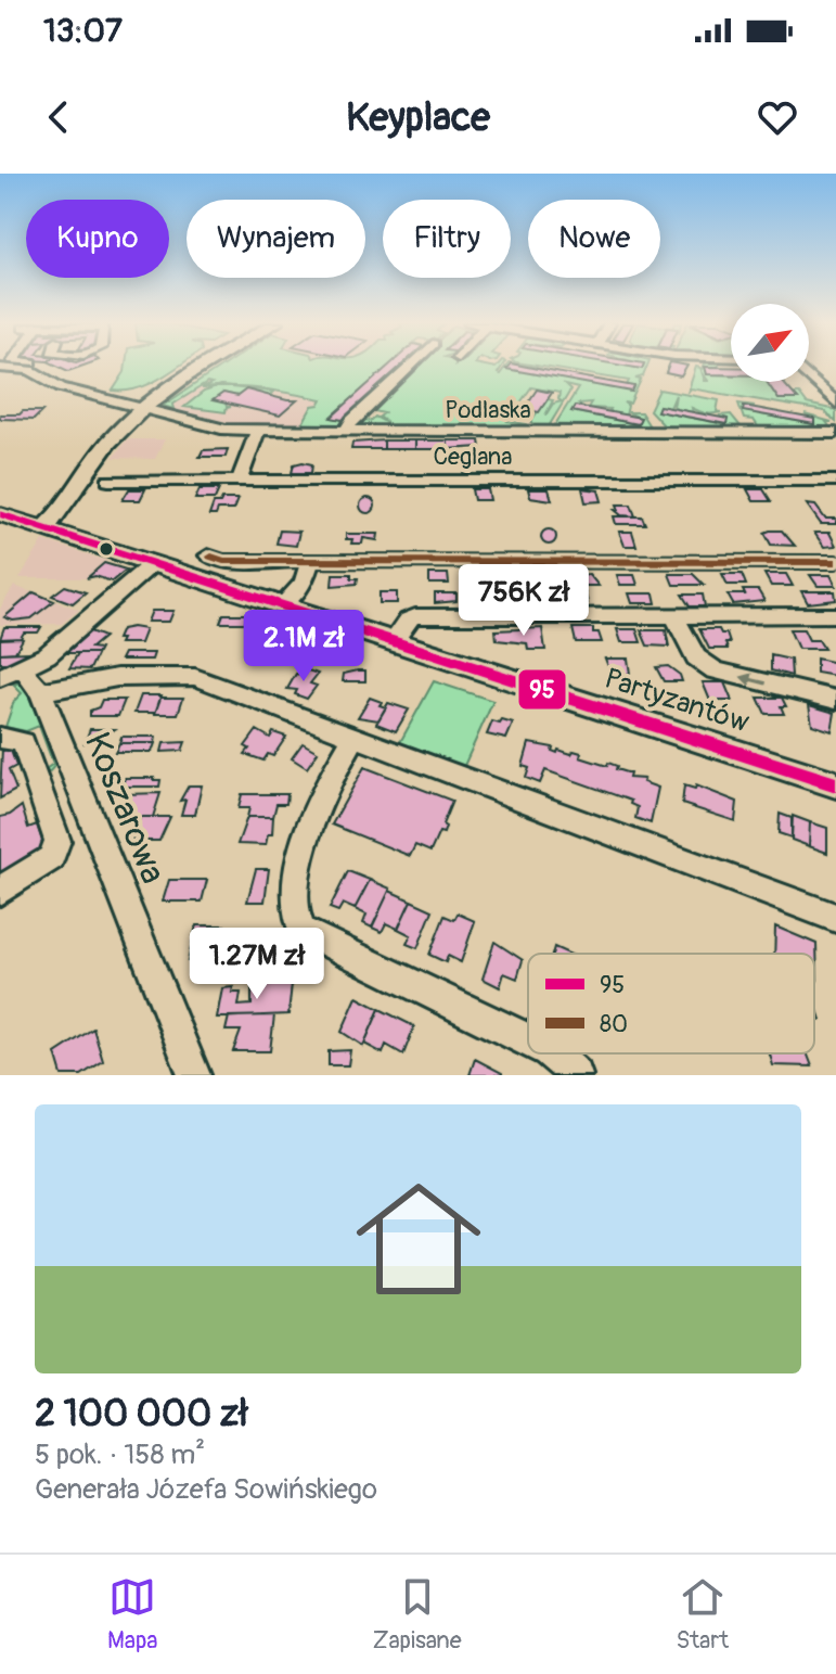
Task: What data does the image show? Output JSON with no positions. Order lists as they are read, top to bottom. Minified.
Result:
{"streets":{"main road":["Partyzantów"],"street":["Podlaska","Ceglana","Koszarowa"]},"lines":["transit line 95","transit line 80"],"legend":["95","80"],"north":"top right","page":{"status":"13:07","header":"Keyplace","chip":["Kupno","Wynajem","Filtry","Nowe"],"price":["756K zł","2.1M zł","1.27M zł"],"list":[{"name":"2 100 000 zł","note":"5 pok. · 158 m² · Generała Józefa Sowińskiego"}],"tabs":["Mapa","Zapisane","Start"]}}
